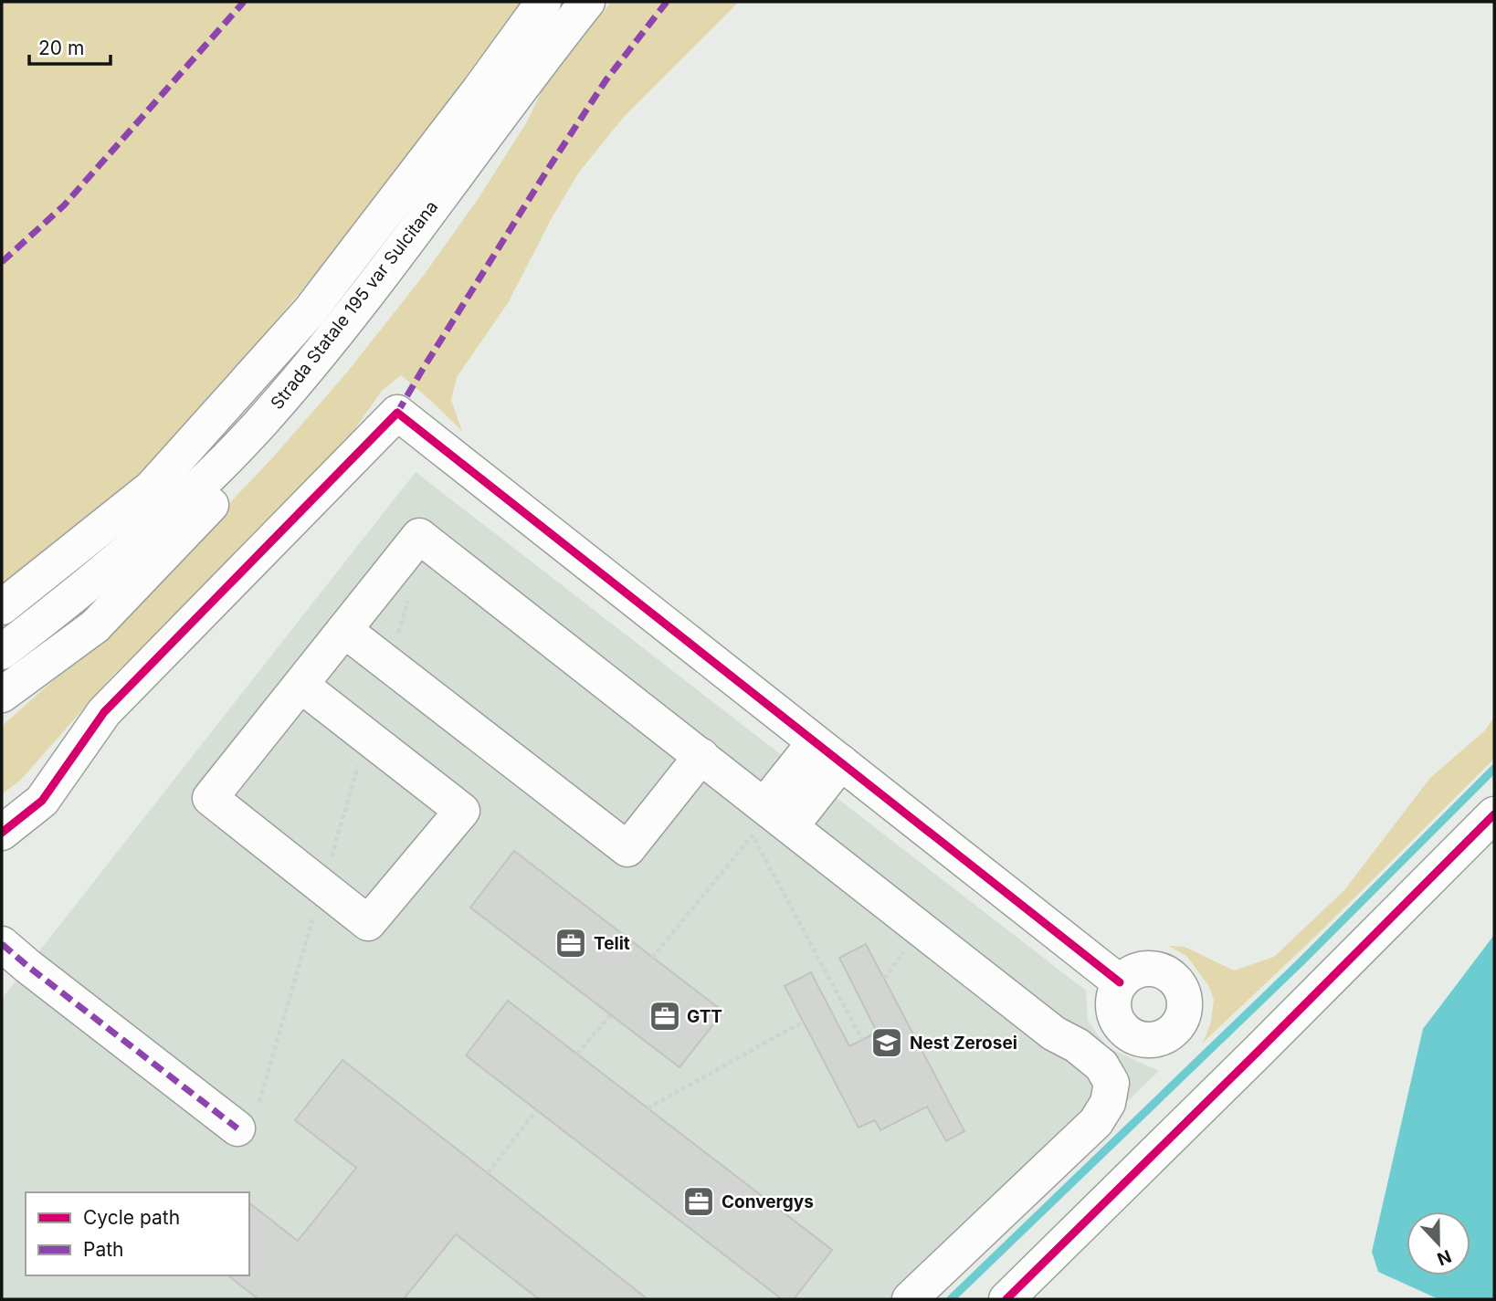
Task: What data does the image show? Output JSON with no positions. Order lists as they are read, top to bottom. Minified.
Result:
{"streets":{"main road":["Strada Statale 195 var Sulcitana"]},"places":{"office":["Telit","GTT","Convergys"],"school or university":["Nest Zerosei"]},"legend":["Cycle path","Path"],"scale_bar":"20 m","north":"bottom"}
